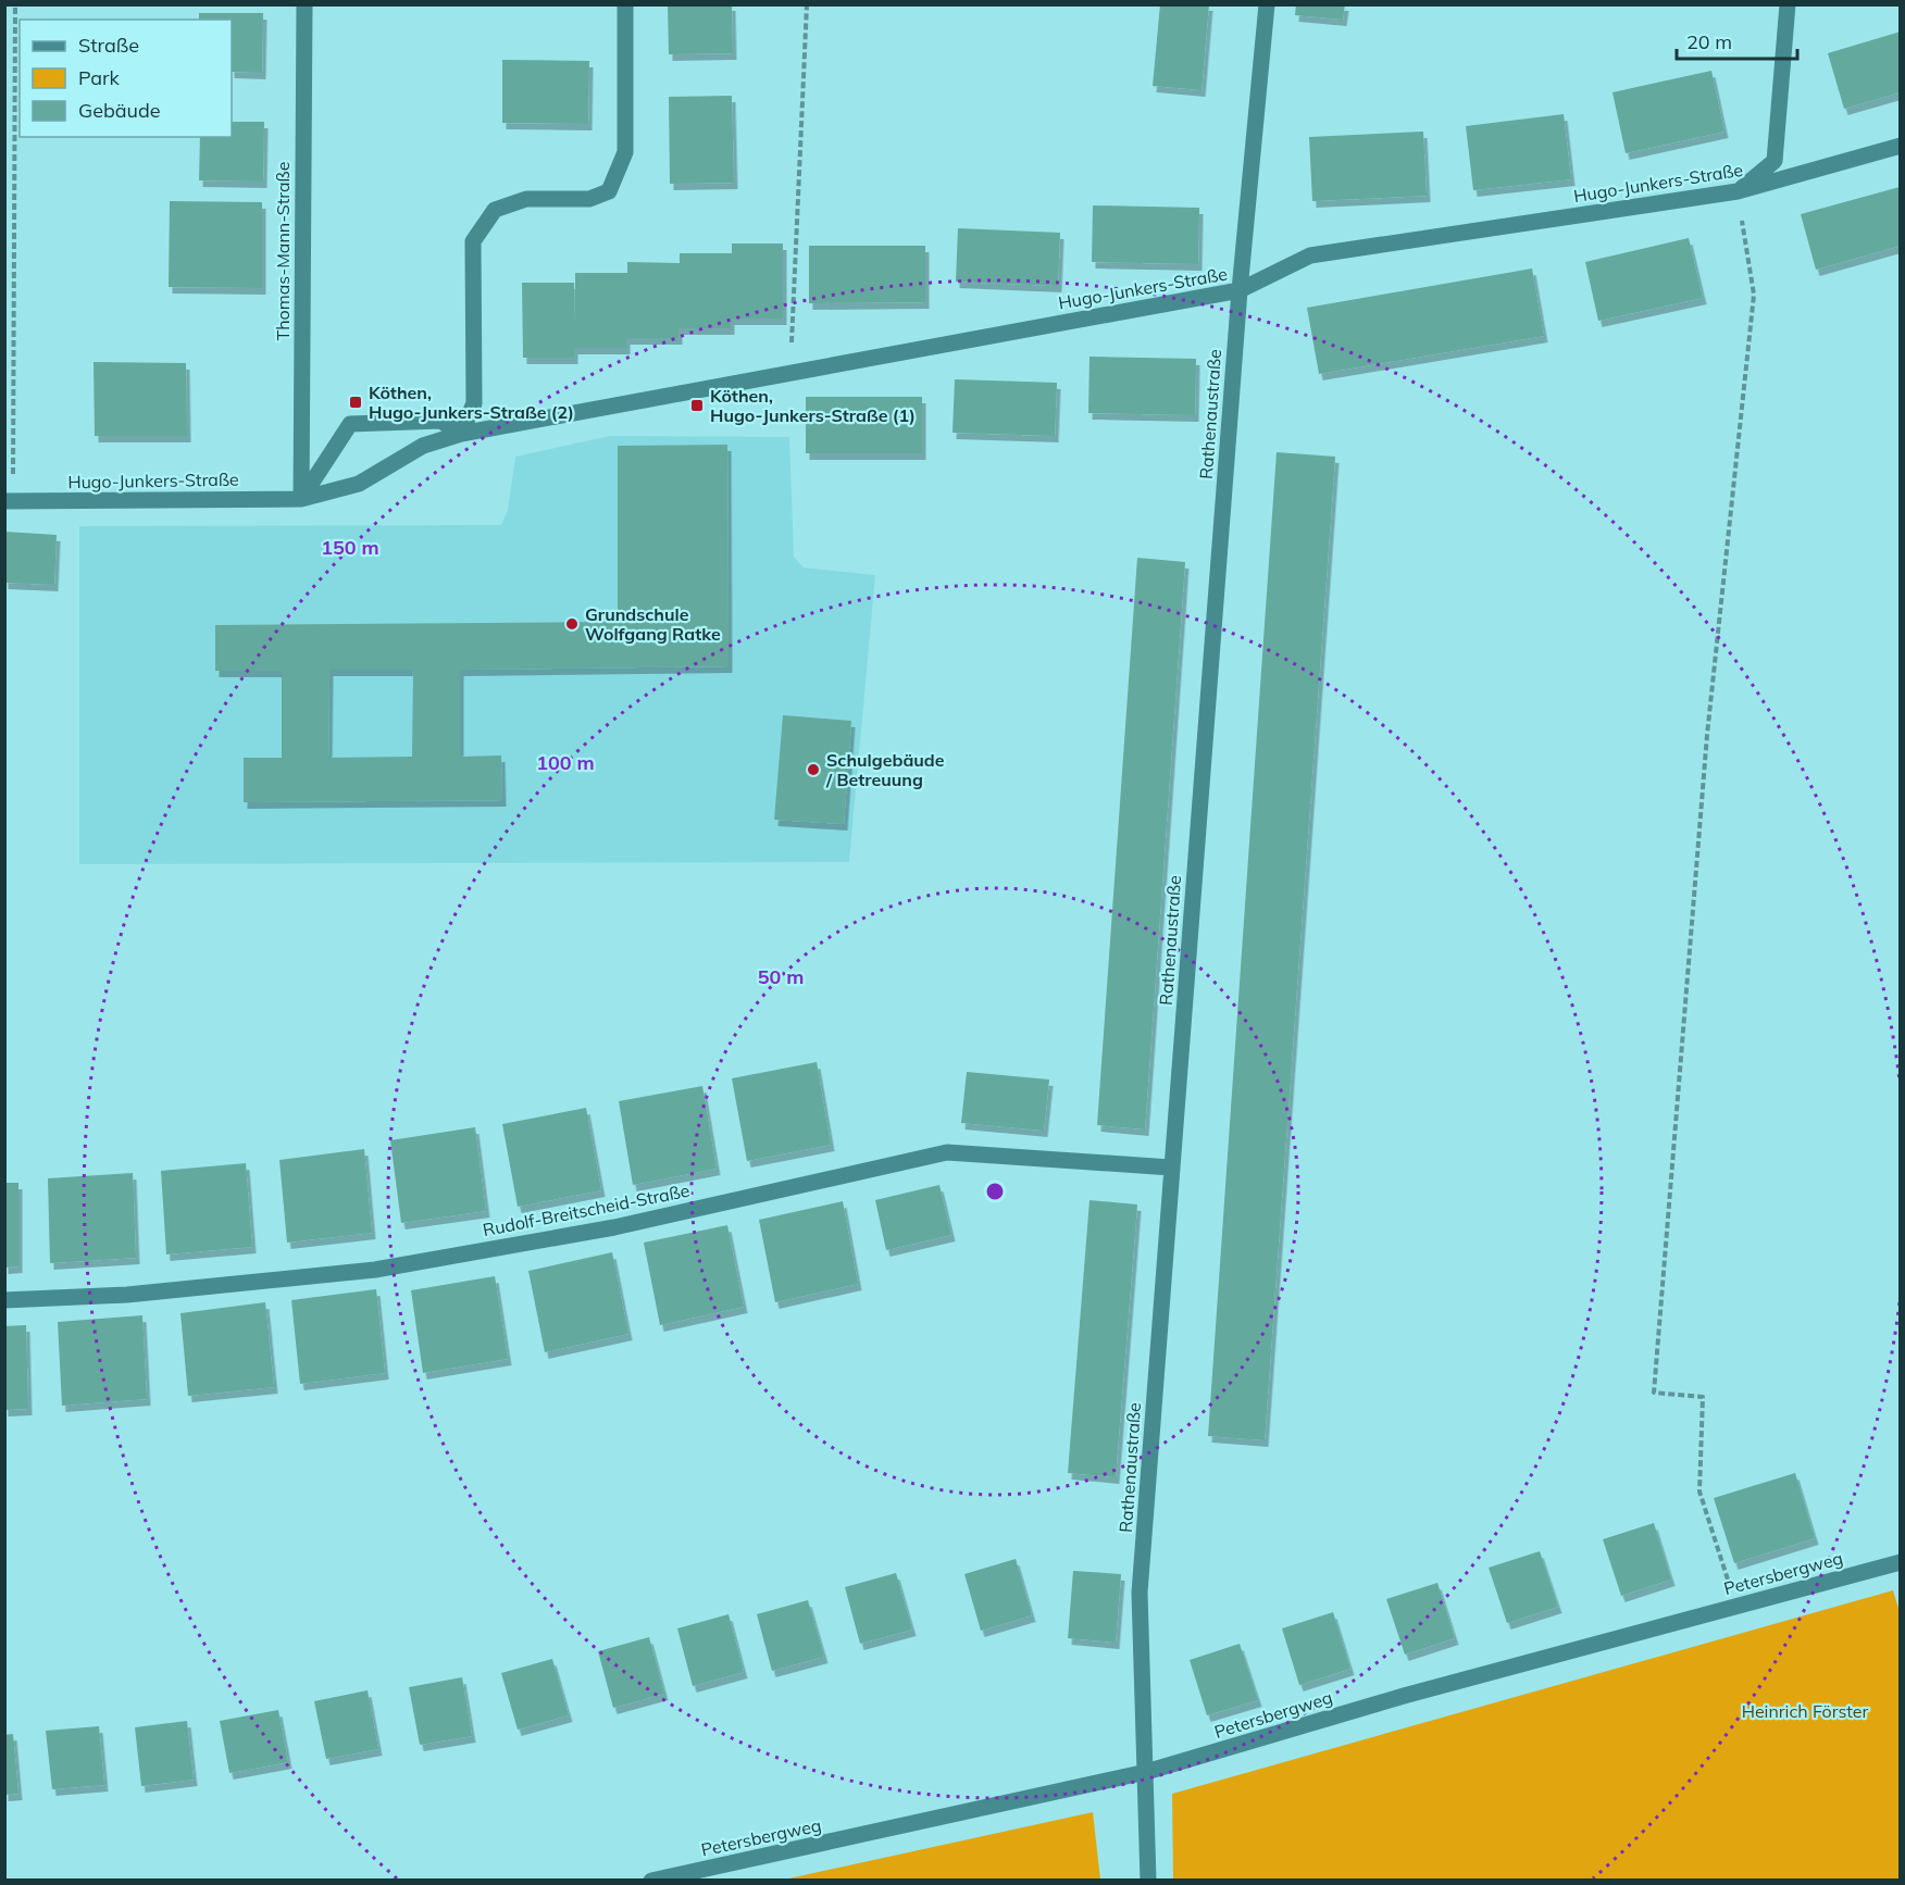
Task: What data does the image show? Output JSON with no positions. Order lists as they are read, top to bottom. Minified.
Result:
{"streets":{"street":["Hugo-Junkers-Straße","Thomas-Mann-Straße","Rathenaustraße","Rudolf-Breitscheid-Straße","Petersbergweg"]},"crossings":[["Hugo-Junkers-Straße","Thomas-Mann-Straße"],["Hugo-Junkers-Straße","Rathenaustraße"],["Rathenaustraße","Rudolf-Breitscheid-Straße"],["Rathenaustraße","Petersbergweg"]],"parks":["Heinrich Förster"],"places":{"transit":["Köthen, Hugo-Junkers-Straße (2)","Köthen, Hugo-Junkers-Straße (1)"],"other":["Grundschule Wolfgang Ratke","Schulgebäude / Betreuung"]},"legend":["Straße","Park","Gebäude"],"scale_bar":"20 m","rings":["150 m","100 m","50 m"]}
